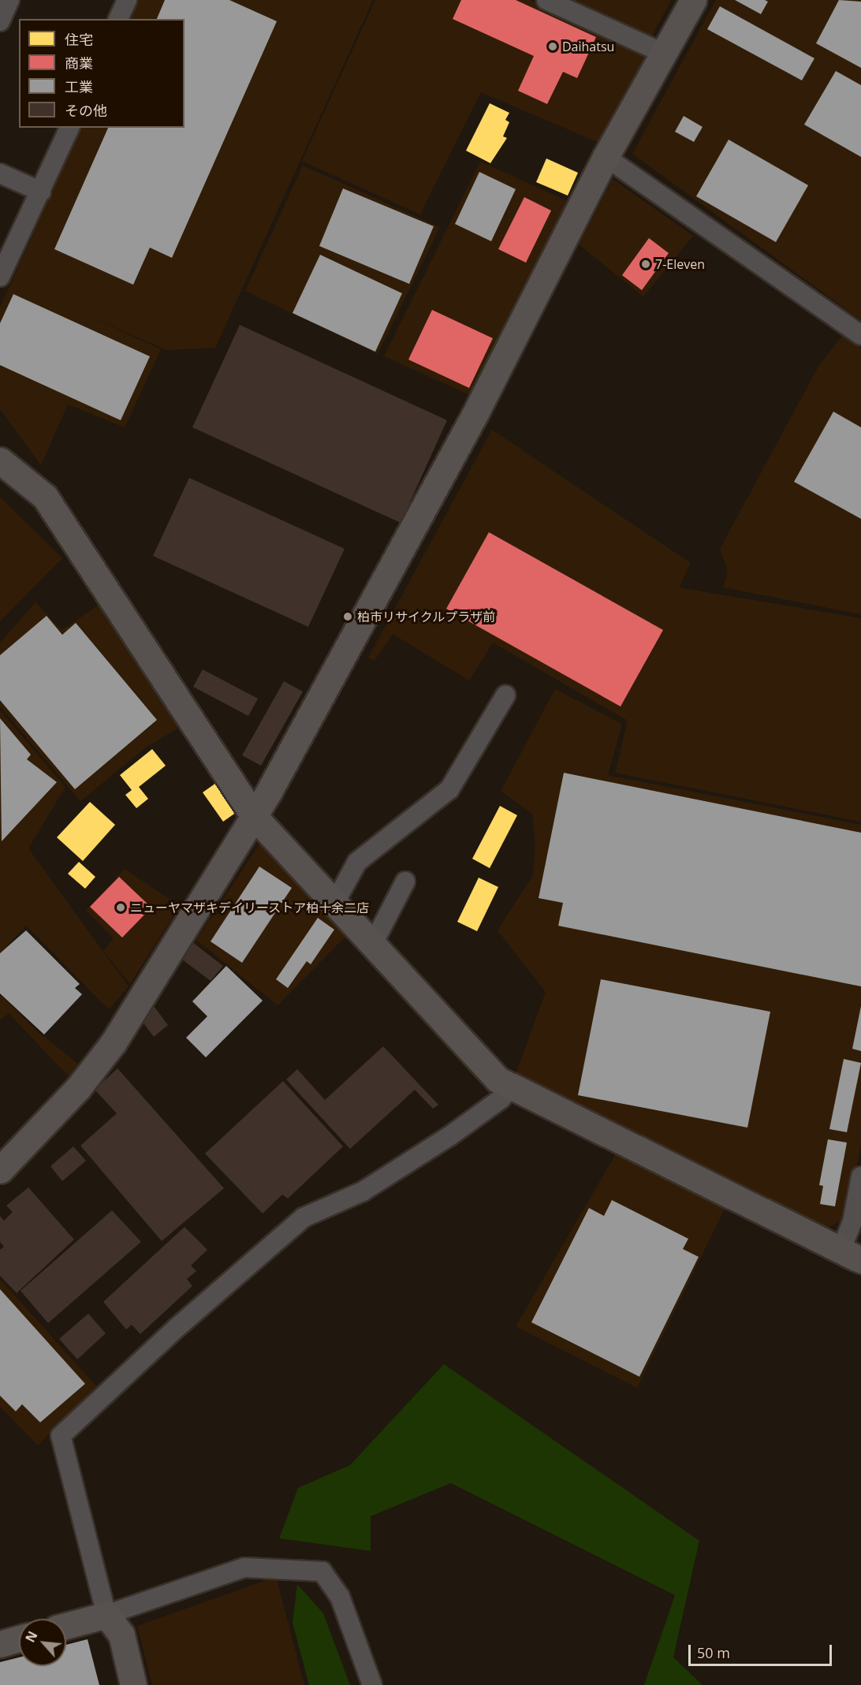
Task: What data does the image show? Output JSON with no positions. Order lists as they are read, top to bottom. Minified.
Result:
{"places":["Daihatsu","7-Eleven","柏市リサイクルプラザ前","ニューヤマザキデイリーストア柏十余二店"],"legend":["住宅","商業","工業","その他"],"scale_bar":"50 m","north":"top left"}
